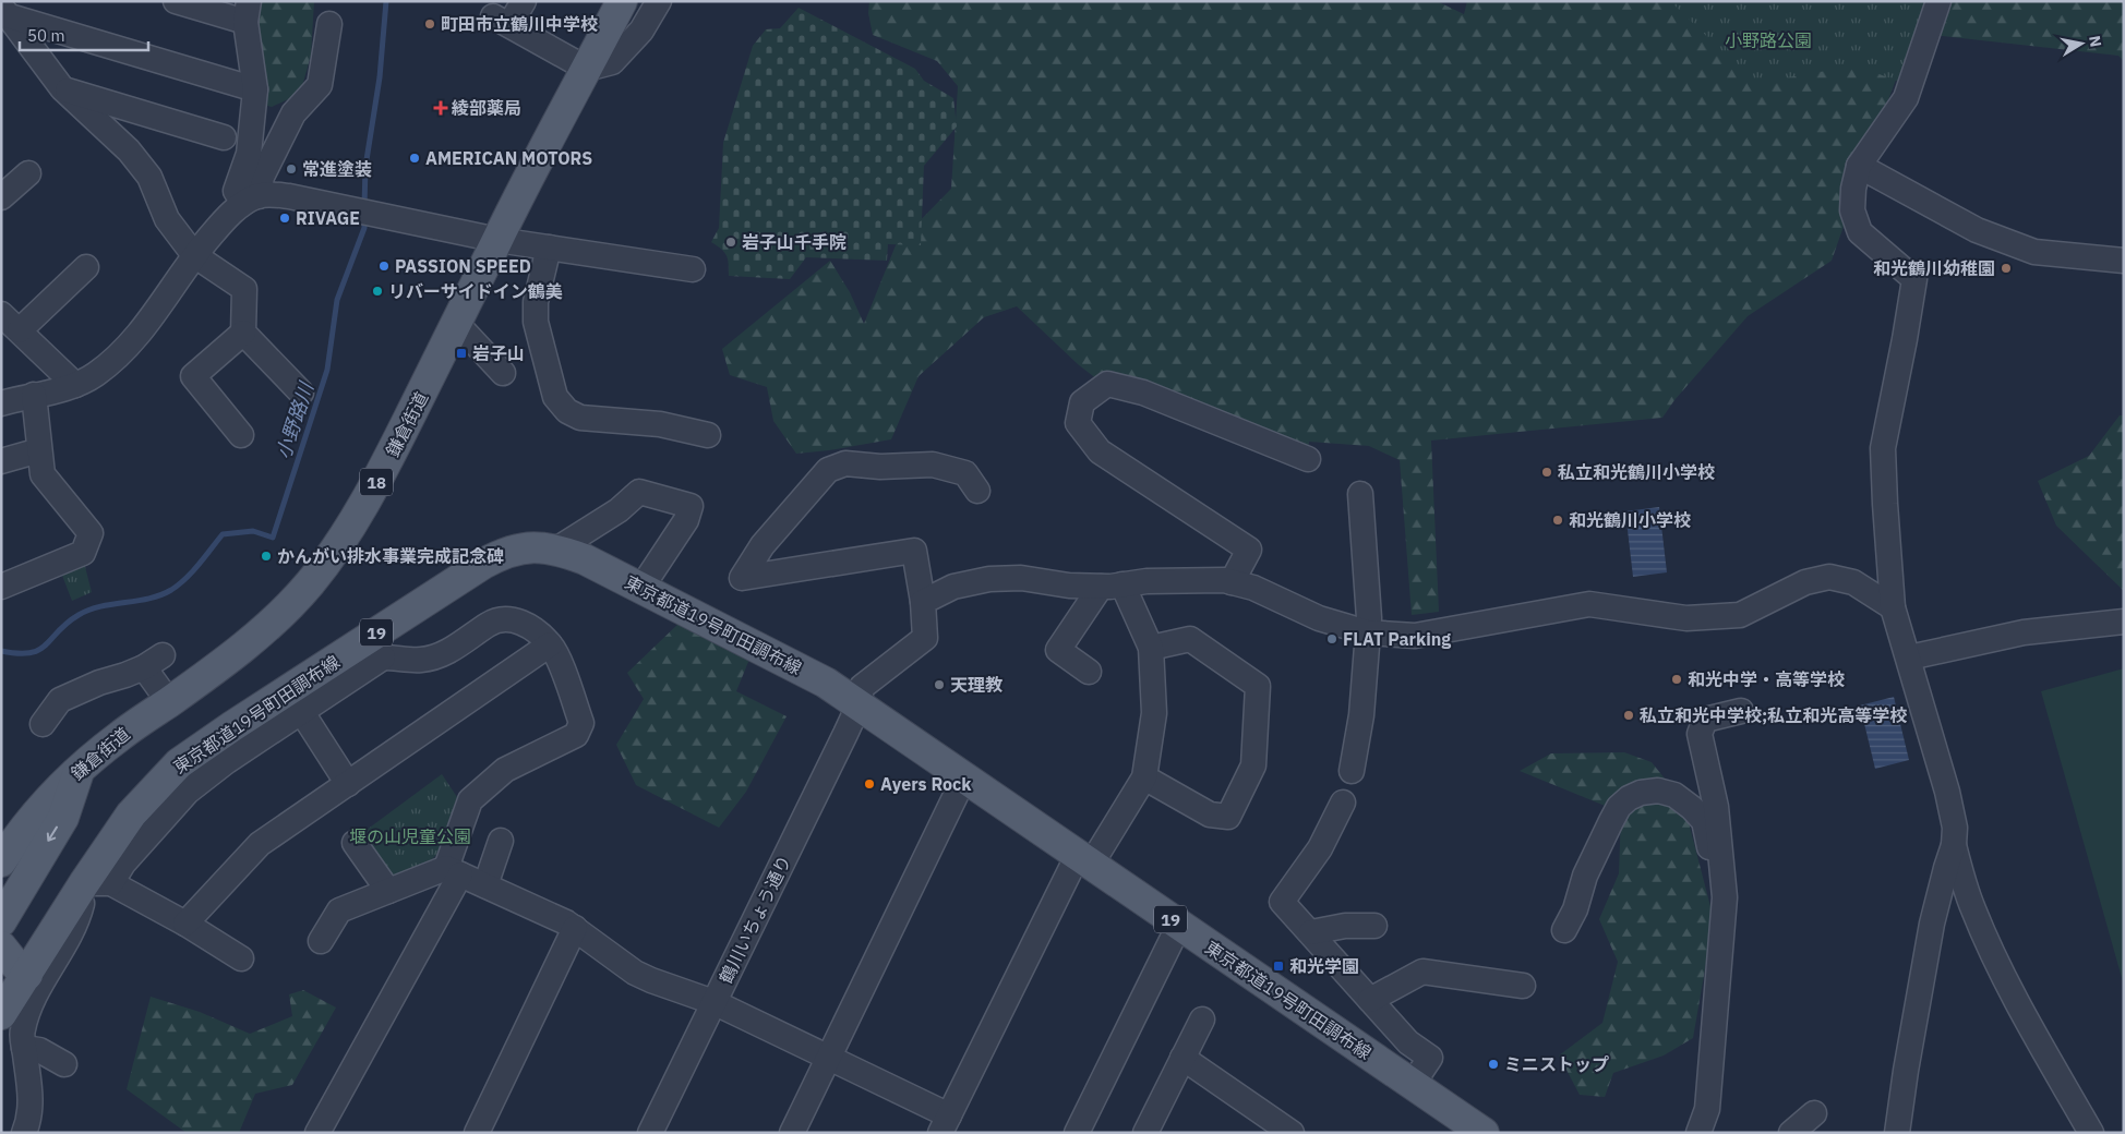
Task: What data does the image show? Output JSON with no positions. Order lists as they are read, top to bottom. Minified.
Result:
{"streets":{"main road":["鎌倉街道","18","東京都道19号町田調布線","19"],"street":["鶴川いちょう通り"]},"crossings":[["東京都道19号町田調布線","鶴川いちょう通り"]],"water":["小野路川"],"parks":["小野路公園","堰の山児童公園"],"places":{"other":["町田市立鶴川中学校","AMERICAN MOTORS","常進塗装","RIVAGE","岩子山千手院","PASSION SPEED","和光鶴川幼稚園","リバーサイドイン鶴美","私立和光鶴川小学校","和光鶴川小学校","かんがい排水事業完成記念碑","FLAT Parking","和光中学・高等学校","天理教","私立和光中学校;私立和光高等学校","Ayers Rock","ミニストップ"],"health":["綾部薬局"],"transit":["岩子山","和光学園"]},"scale_bar":"50 m","north":"right"}
